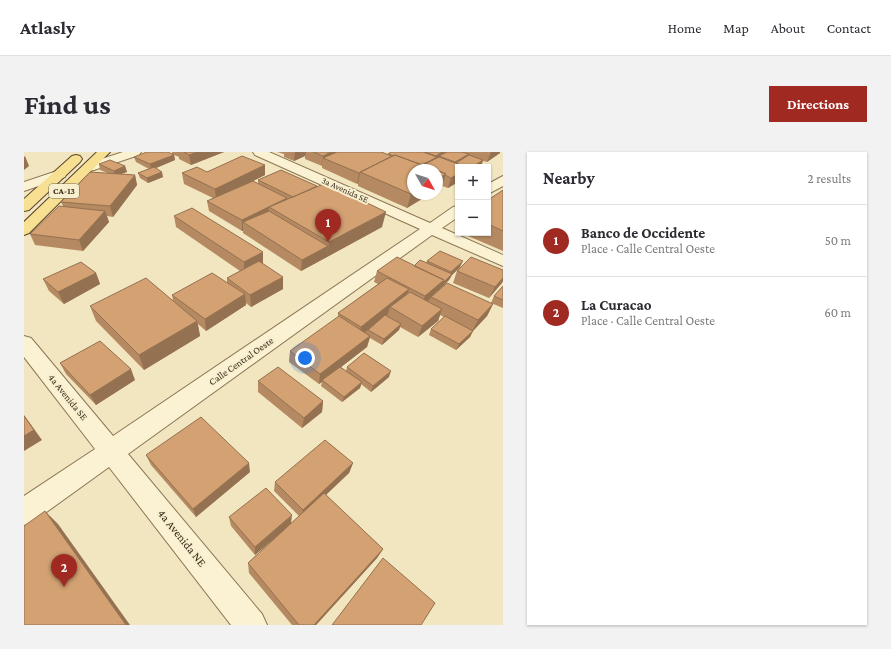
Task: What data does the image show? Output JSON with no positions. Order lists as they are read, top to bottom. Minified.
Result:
{"streets":{"main road":["CA-13"],"street":["3a Avenida SE","Calle Central Oeste","4a Avenida SE","4a Avenida NE"]},"crossings":[["3a Avenida SE","Calle Central Oeste"],["Calle Central Oeste","4a Avenida SE"],["Calle Central Oeste","4a Avenida NE"],["4a Avenida SE","4a Avenida NE"]],"north":"bottom right","page":{"header":"Atlasly","nav":["Home","Map","About","Contact"],"buttons":"Directions","title":"Find us","heading":["Nearby","2 results"],"map_buttons":["+","−"],"list":[{"mark":"1","name":"Banco de Occidente","note":"Place · Calle Central Oeste","value":"50 m"},{"mark":"2","name":"La Curacao","note":"Place · Calle Central Oeste","value":"60 m"}],"pins":["1","2"]}}
